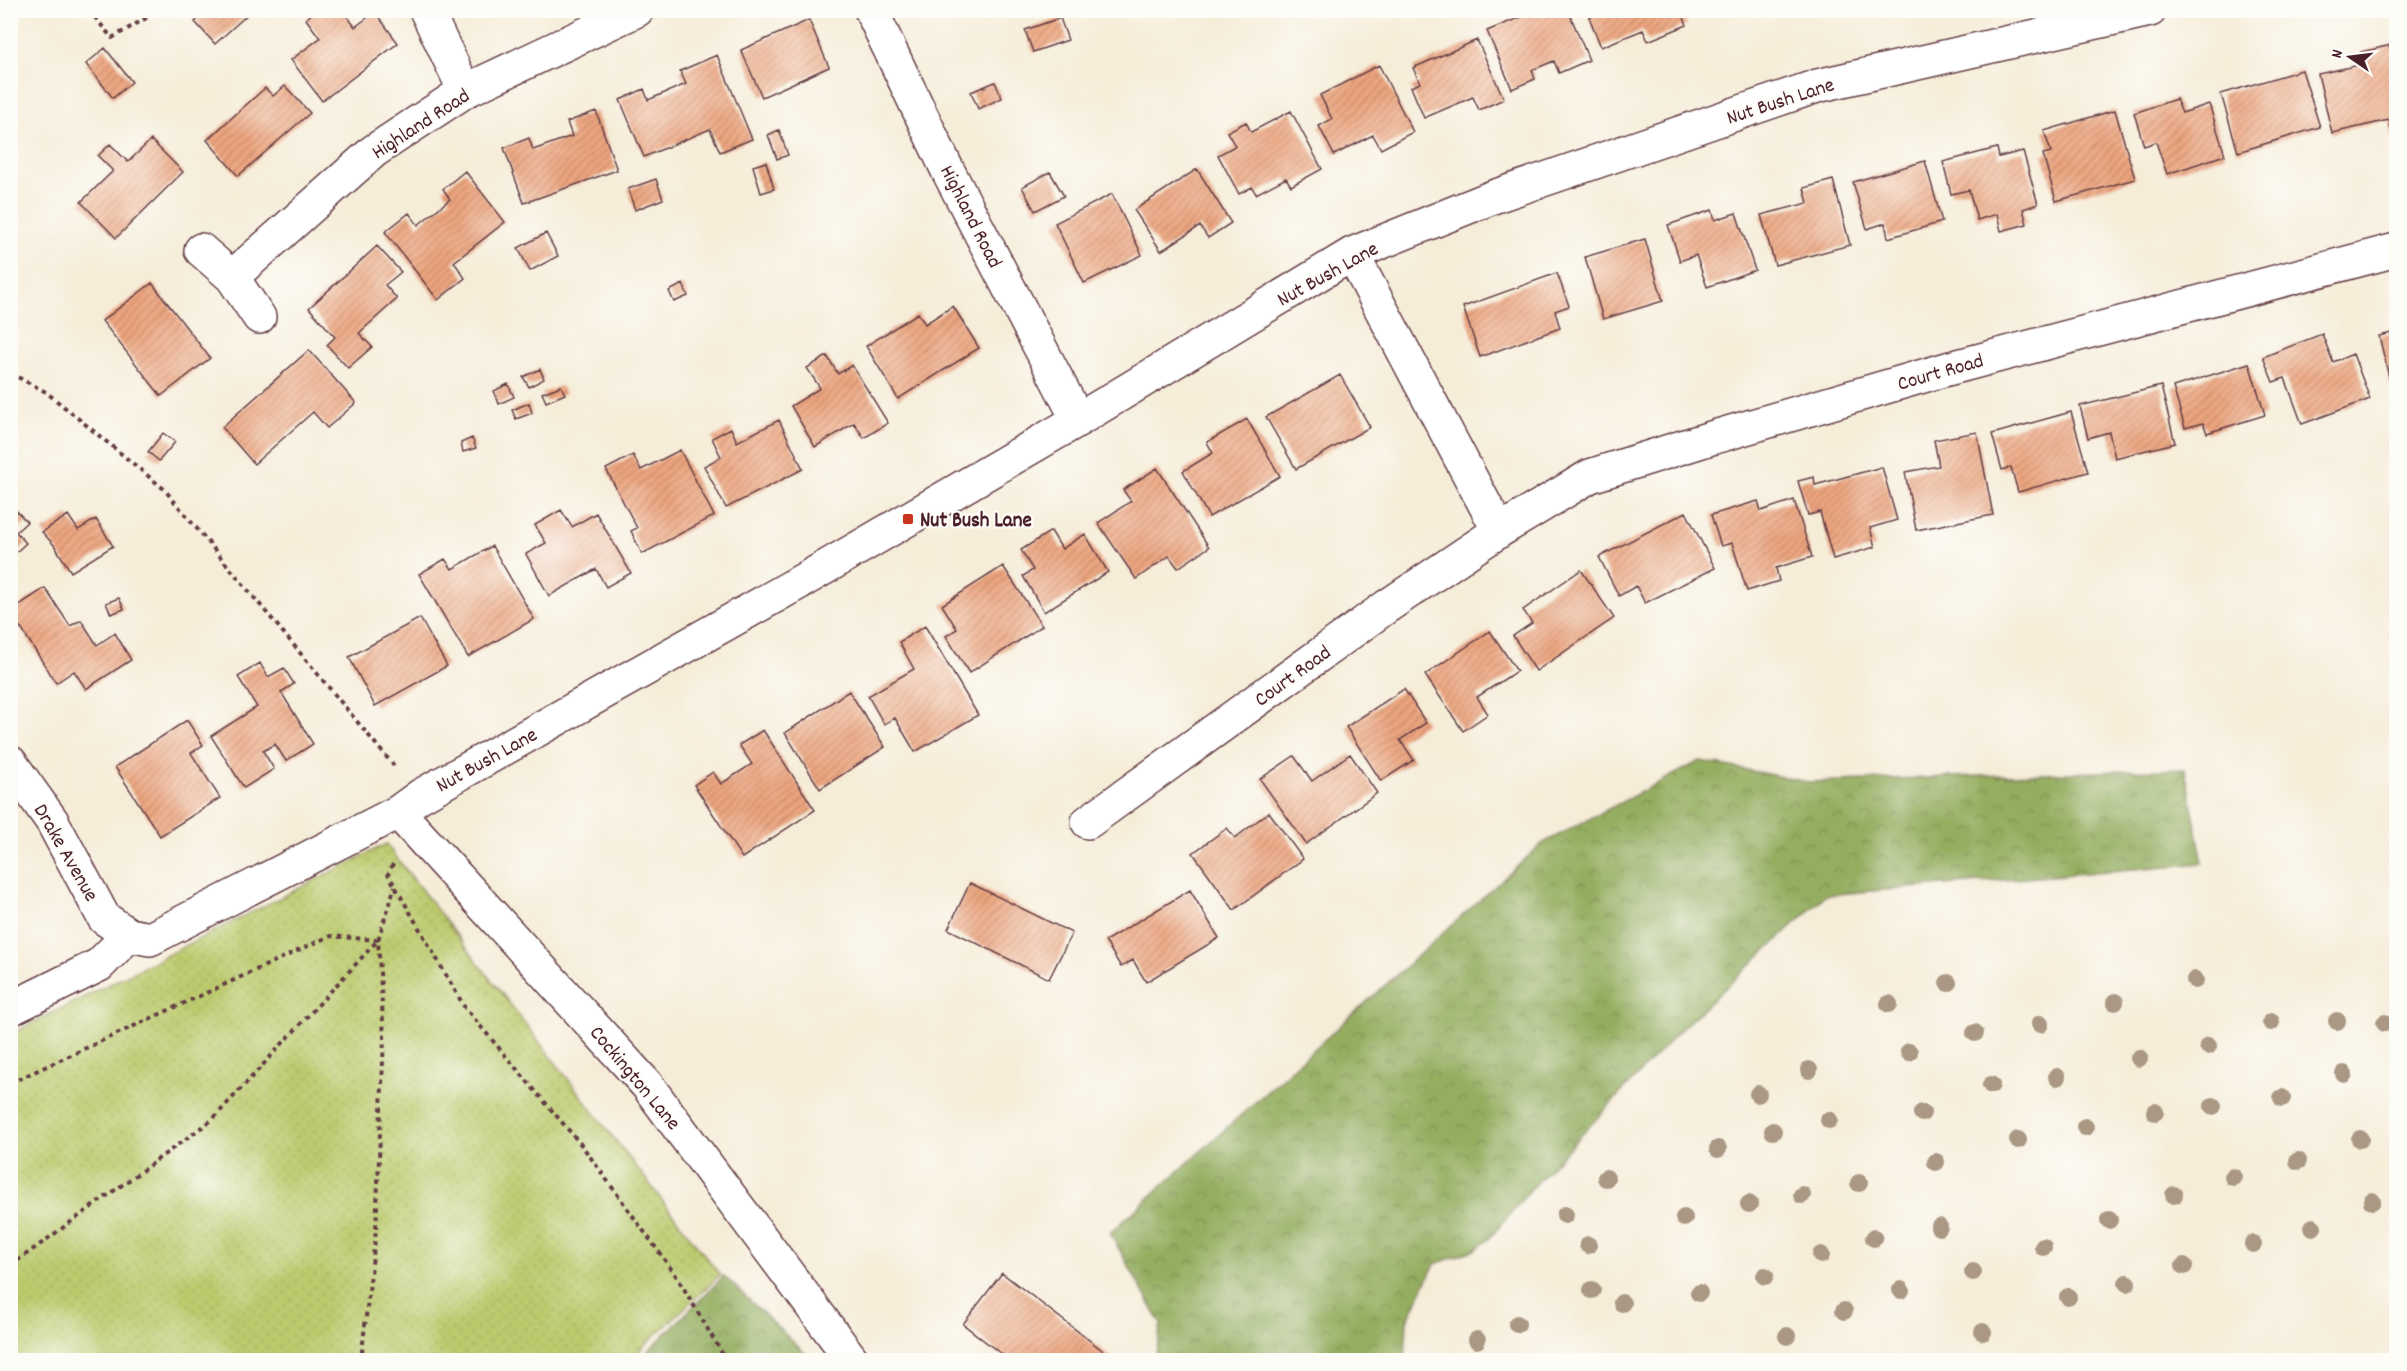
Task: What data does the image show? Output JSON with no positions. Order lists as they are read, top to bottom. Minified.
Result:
{"streets":{"street":["Nut Bush Lane","Highland Road","Court Road","Drake Avenue","Cockington Lane"]},"crossings":[["Nut Bush Lane","Highland Road"],["Nut Bush Lane","Drake Avenue"],["Nut Bush Lane","Cockington Lane"]],"places":{"transit":["Nut Bush Lane"]},"north":"left"}
